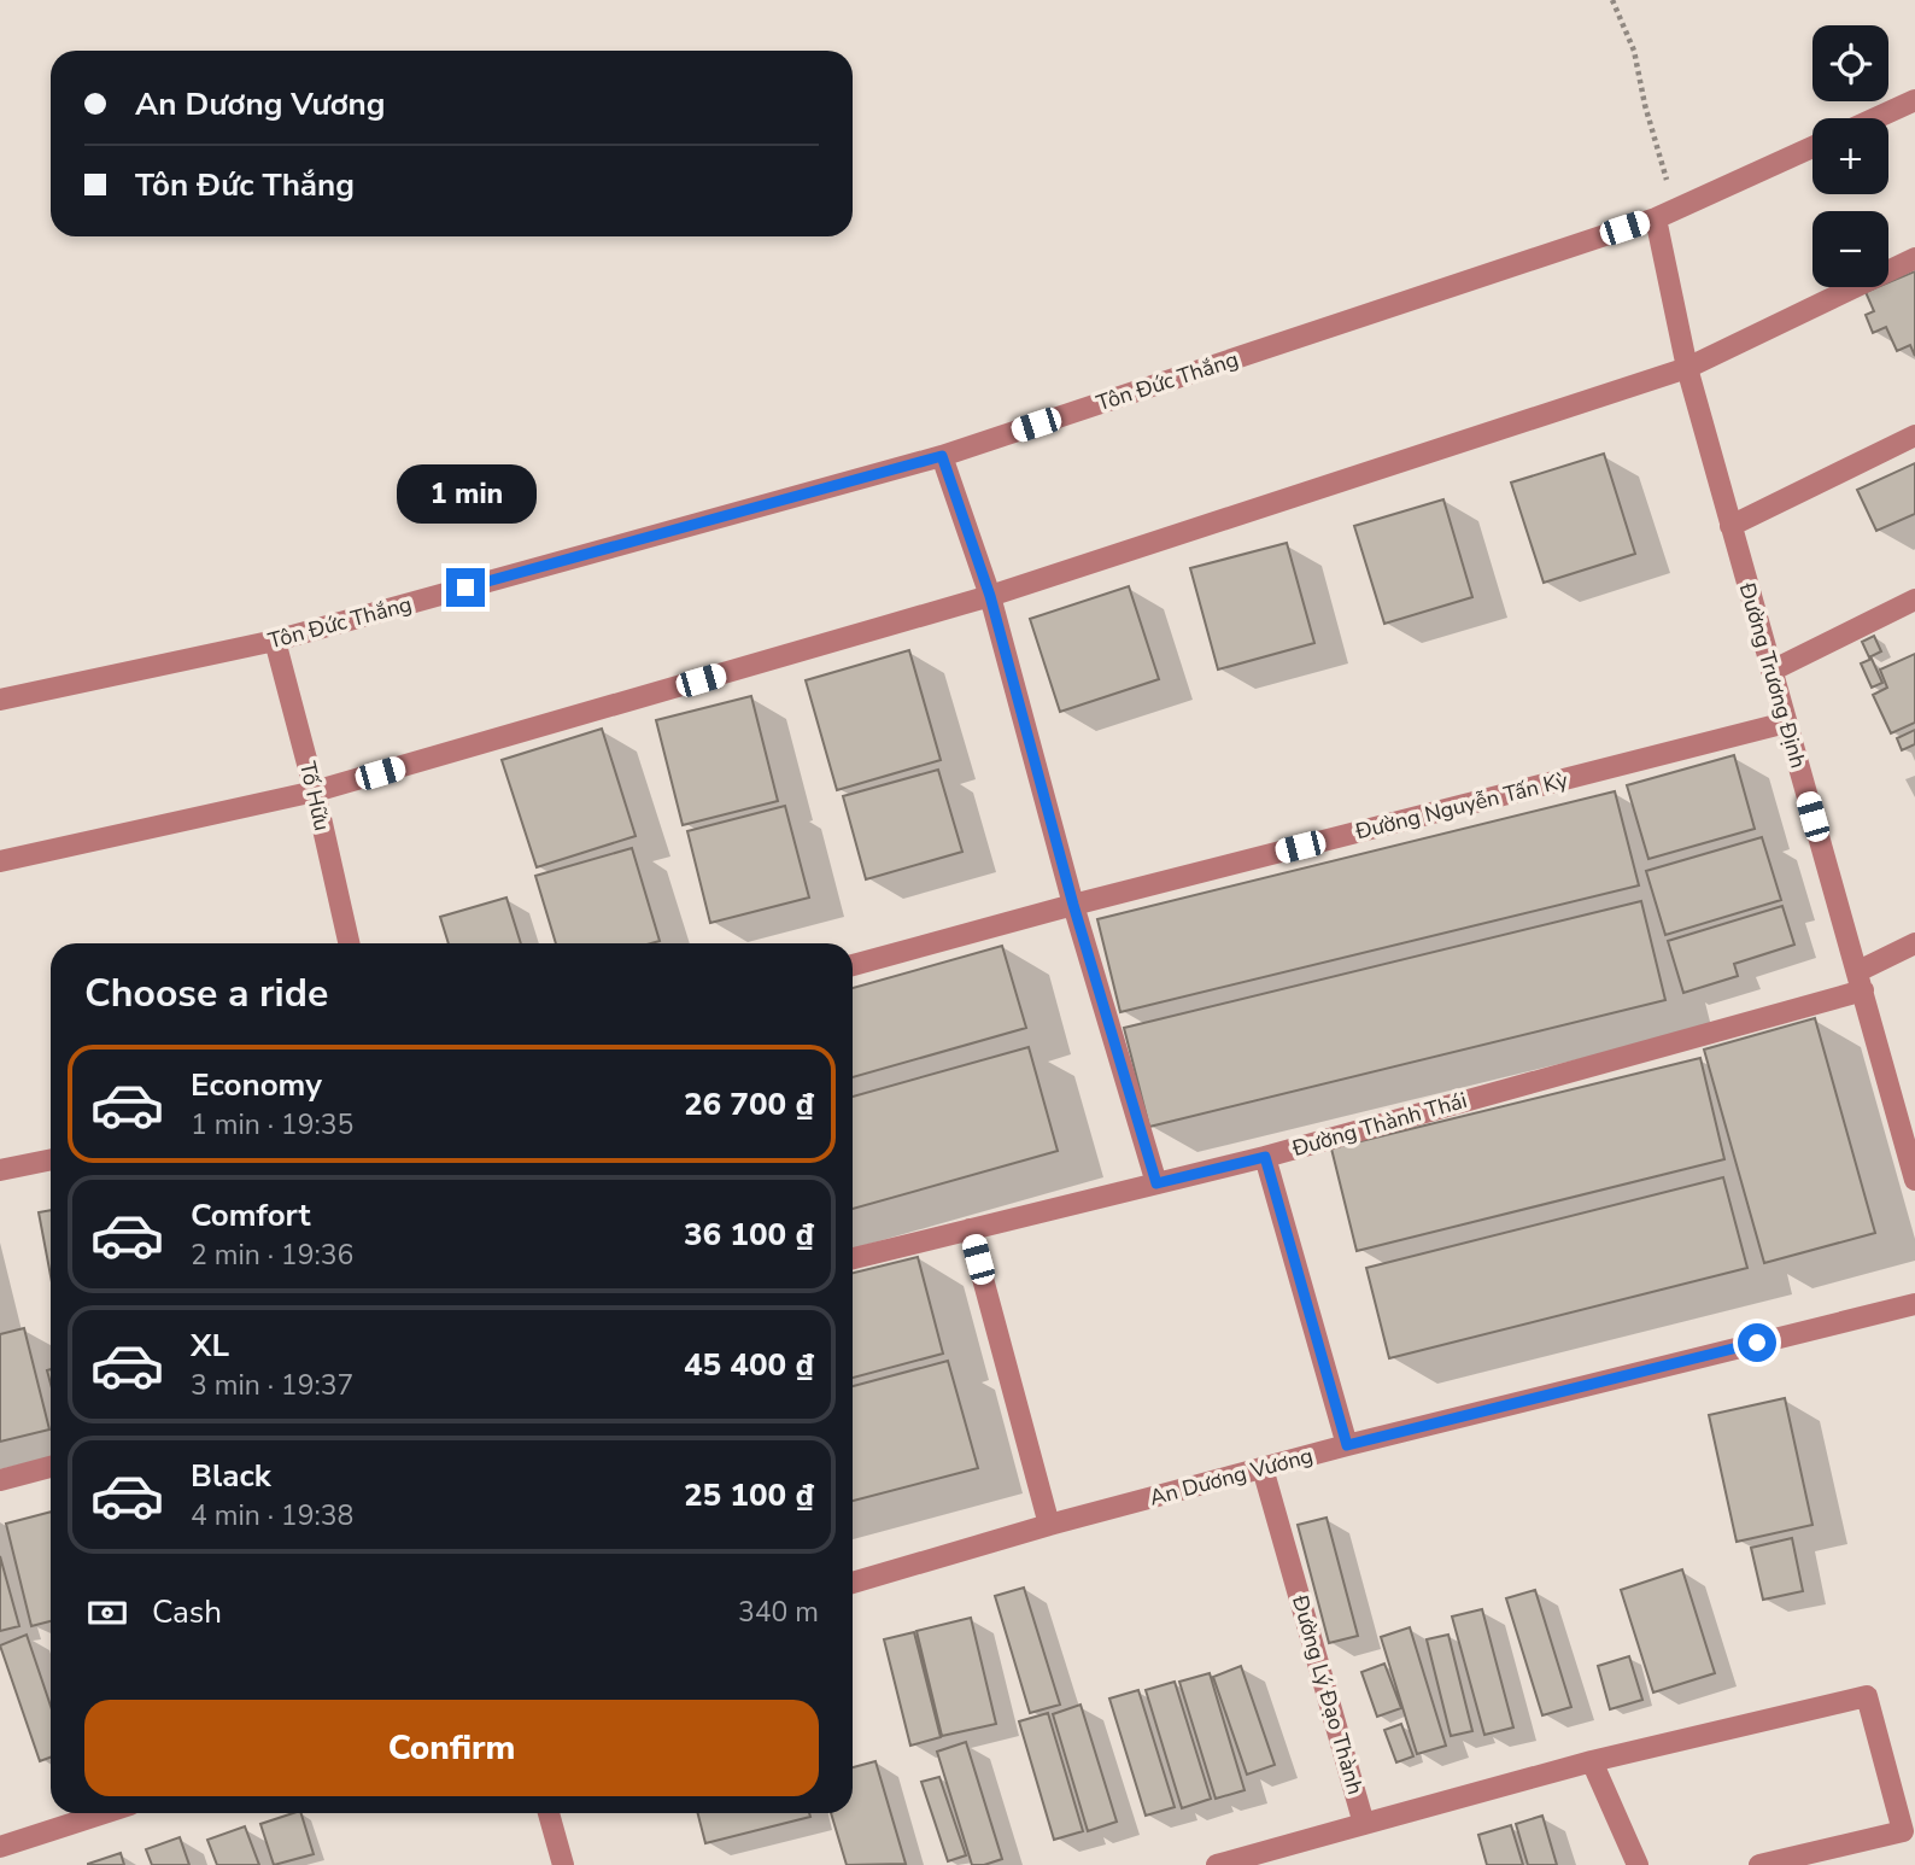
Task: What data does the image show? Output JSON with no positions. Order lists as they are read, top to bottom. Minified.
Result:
{"streets":{"street":["Tôn Đức Thắng","Đường Trương Định","Tố Hữu","Đường Nguyễn Tấn Kỳ","Đường Thành Thái","An Dương Vương","Đường Lý Đạo Thành"]},"crossings":[["Tôn Đức Thắng","Đường Trương Định"],["Tôn Đức Thắng","Tố Hữu"],["Đường Trương Định","Đường Nguyễn Tấn Kỳ"],["Đường Trương Định","Đường Thành Thái"],["An Dương Vương","Đường Lý Đạo Thành"]],"page":{"map_buttons":["+","−"],"banner":["An Dương Vương","Tôn Đức Thắng"],"bubble":"1 min","heading":"Choose a ride","list":[{"name":"Economy","note":"1 min · 19:35","value":"26 700 ₫"},{"name":"Comfort","note":"2 min · 19:36","value":"36 100 ₫"},{"name":"XL","note":"3 min · 19:37","value":"45 400 ₫"},{"name":"Black","note":"4 min · 19:38","value":"25 100 ₫"}],"pay":["Cash","340 m"],"buttons":"Confirm"}}
